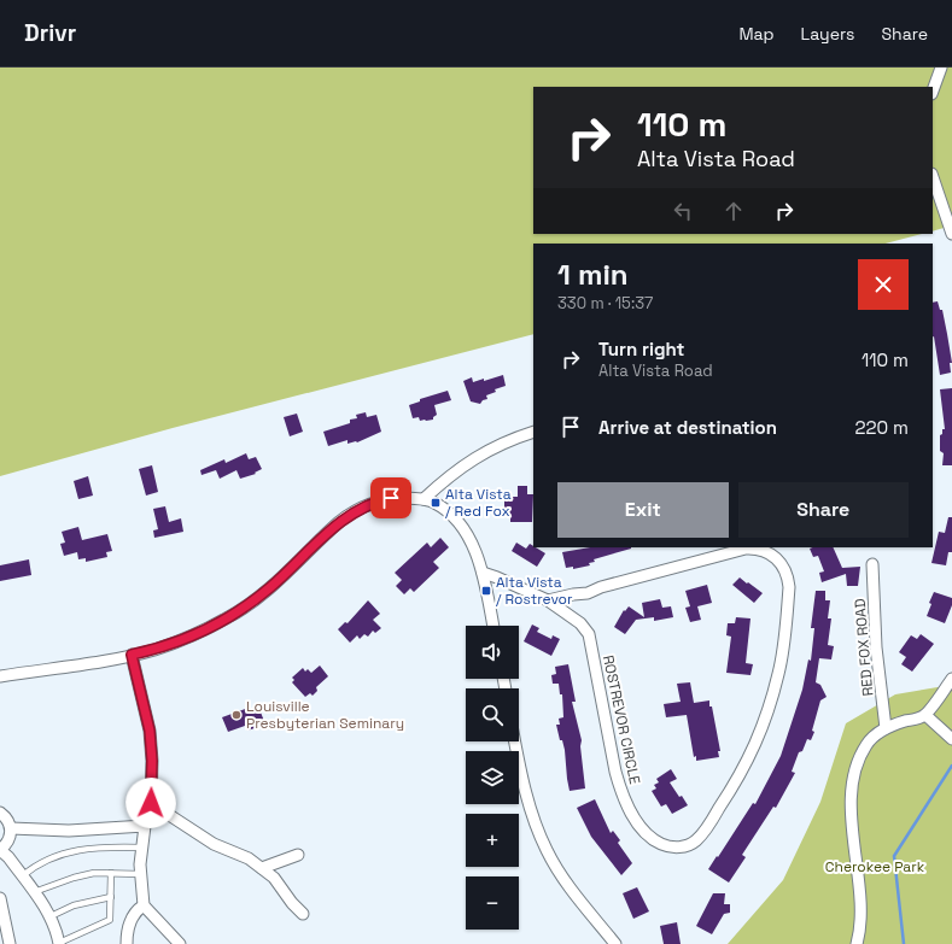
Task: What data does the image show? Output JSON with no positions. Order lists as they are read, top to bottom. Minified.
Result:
{"streets":{"street":["RED FOX ROAD","ROSTREVOR CIRCLE"]},"parks":["Cherokee Park"],"places":{"transit":["Alta Vista / Red Fox","Alta Vista / Rostrevor"],"other":["Louisville Presbyterian Seminary"]},"page":{"header":"Drivr","nav":["Map","Layers","Share"],"turn":["110 m","Alta Vista Road"],"heading":["1 min","330 m · 15:37"],"list":[{"name":"Turn right","note":"Alta Vista Road","value":"110 m"},{"name":"Arrive at destination","value":"220 m"}],"buttons":["Exit","Share"],"map_buttons":["+","−"]}}
